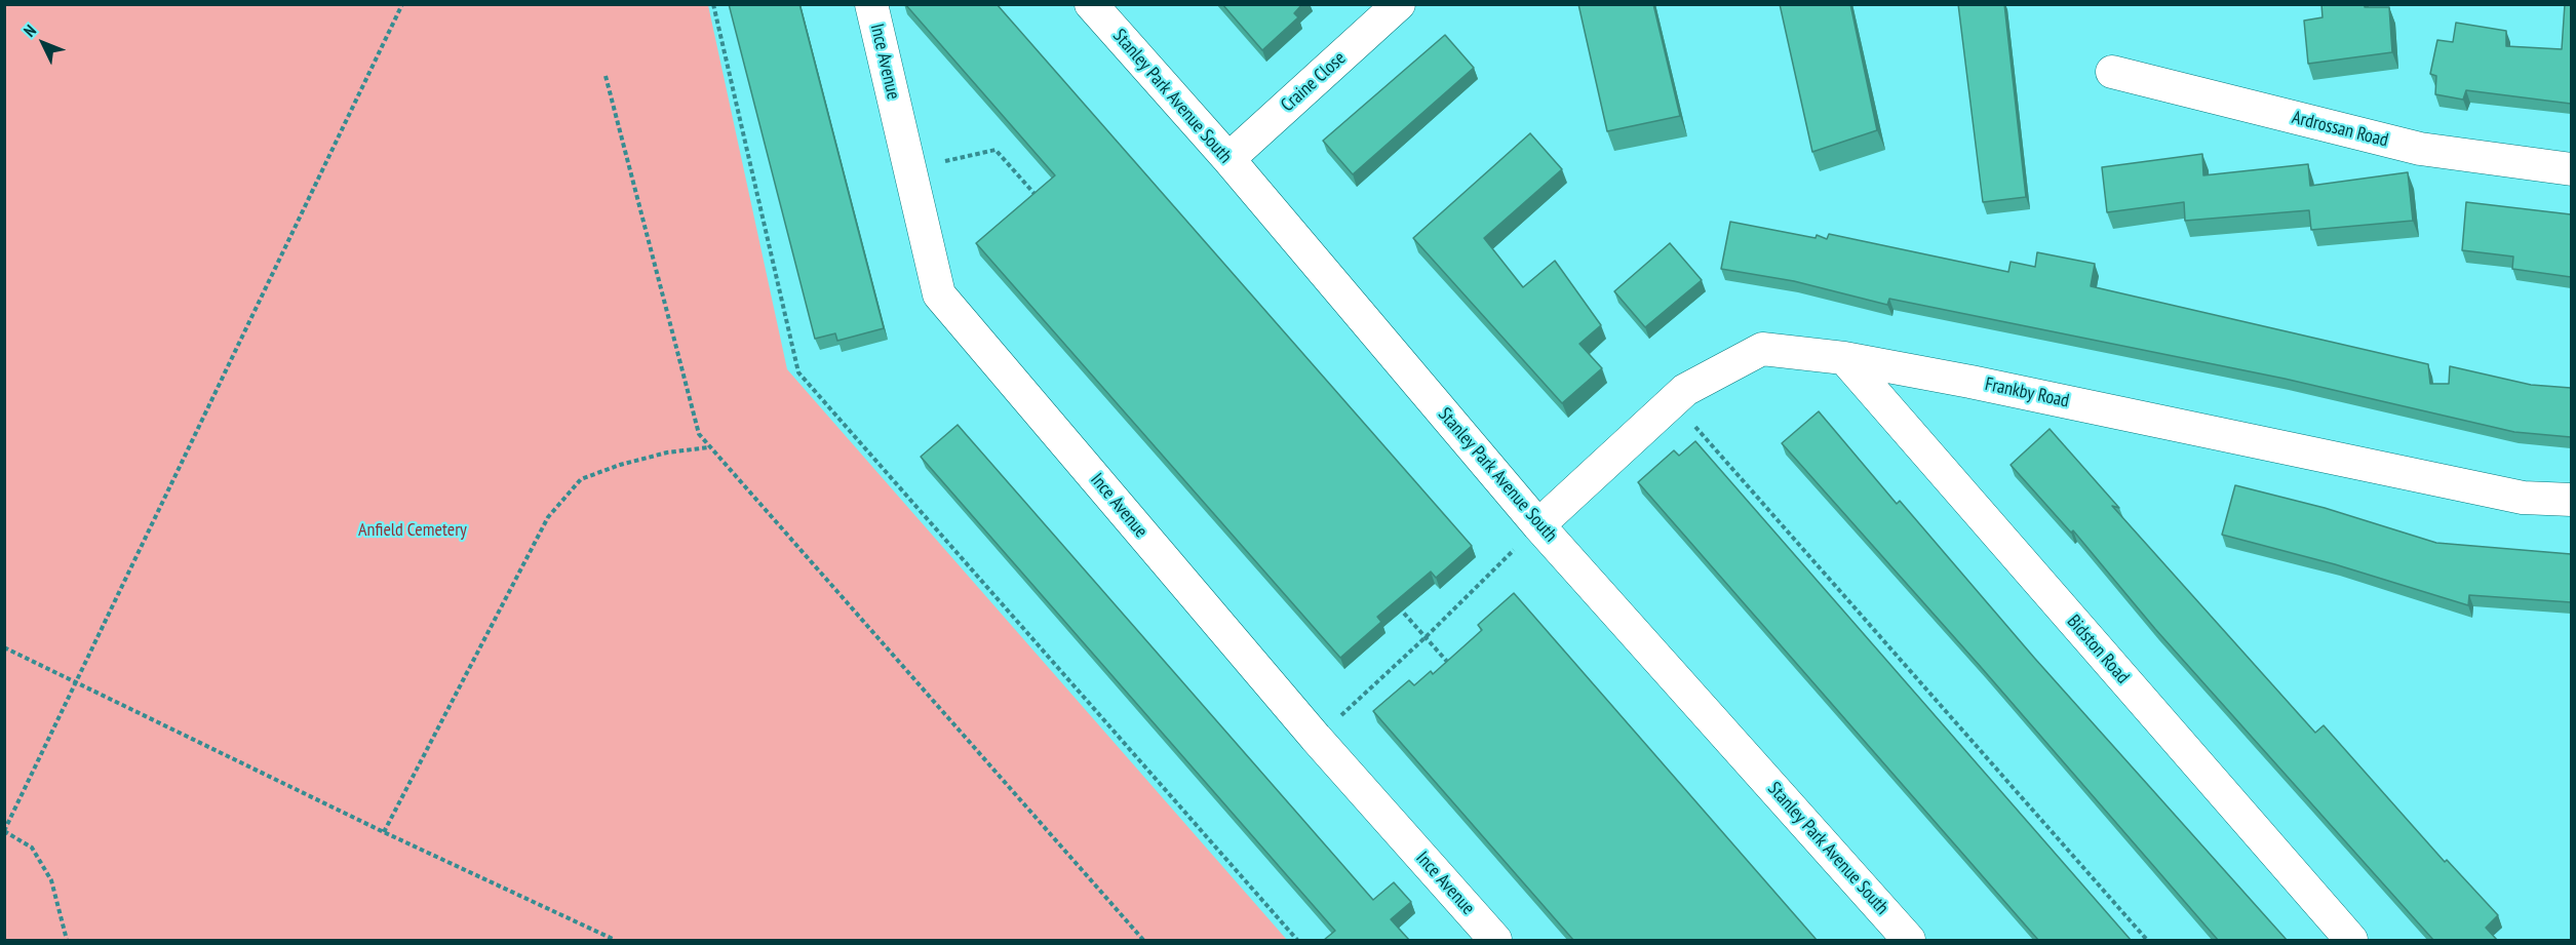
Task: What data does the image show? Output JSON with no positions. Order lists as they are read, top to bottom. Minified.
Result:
{"streets":{"street":["Ince Avenue","Craine Close","Stanley Park Avenue South","Ardrossan Road","Frankby Road","Bidston Road"]},"crossings":[["Craine Close","Stanley Park Avenue South"],["Stanley Park Avenue South","Frankby Road"],["Frankby Road","Bidston Road"]],"parks":["Anfield Cemetery"],"north":"top left"}
